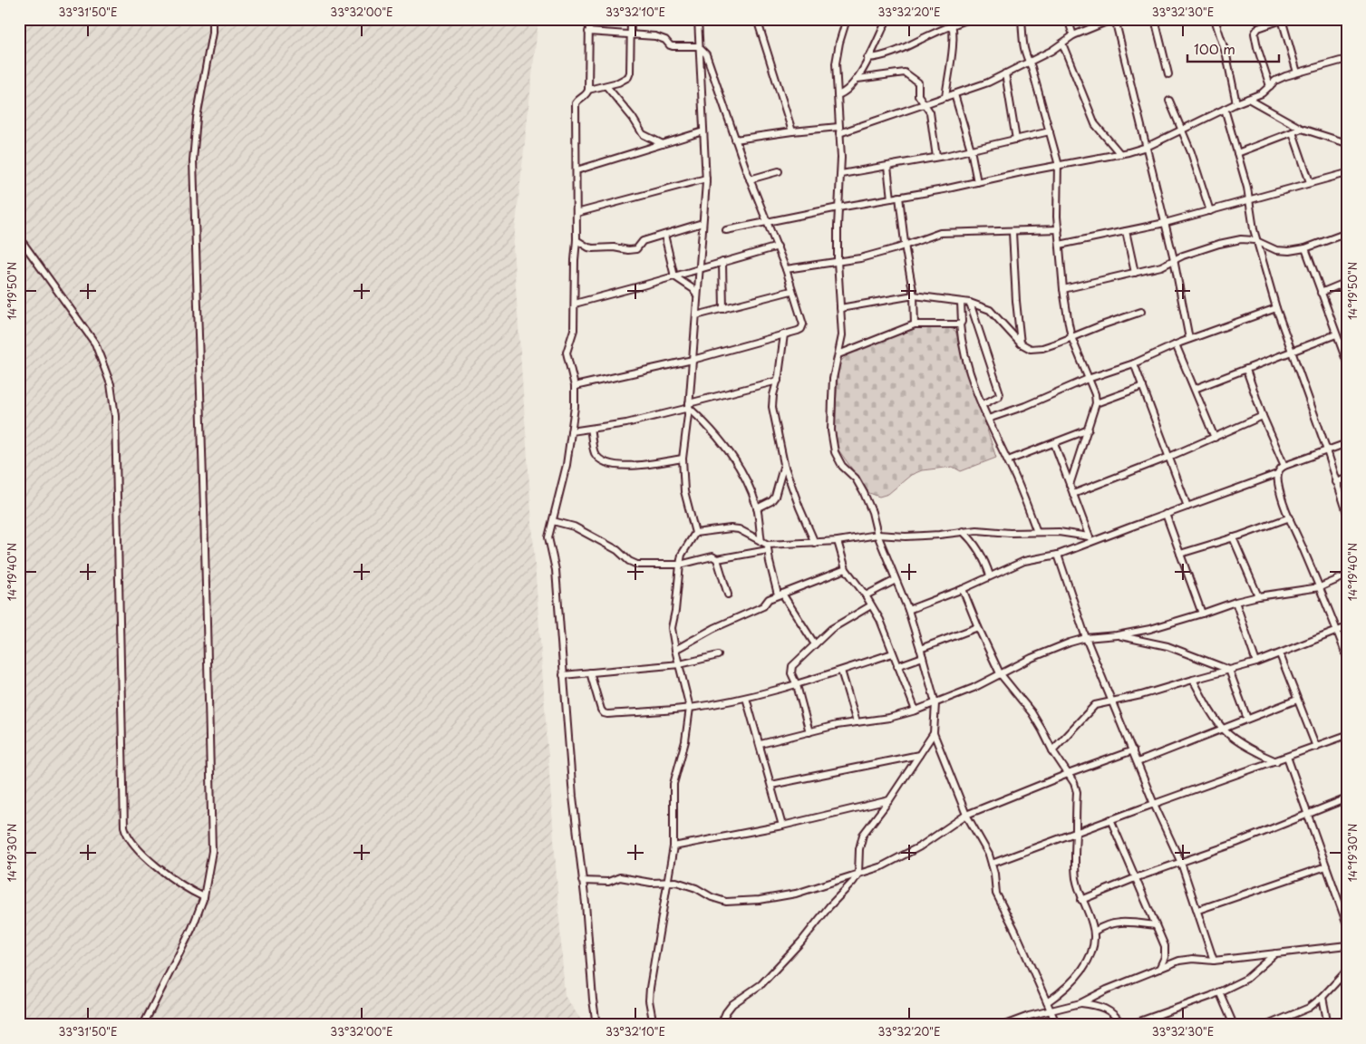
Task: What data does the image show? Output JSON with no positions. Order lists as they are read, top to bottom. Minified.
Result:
{"scale_bar":"100 m","coordinates":["33°31'50\"E","33°32'00\"E","33°32'10\"E","33°32'20\"E","33°32'30\"E","14°19'50\"N","14°19'40\"N","14°19'30\"N"]}
